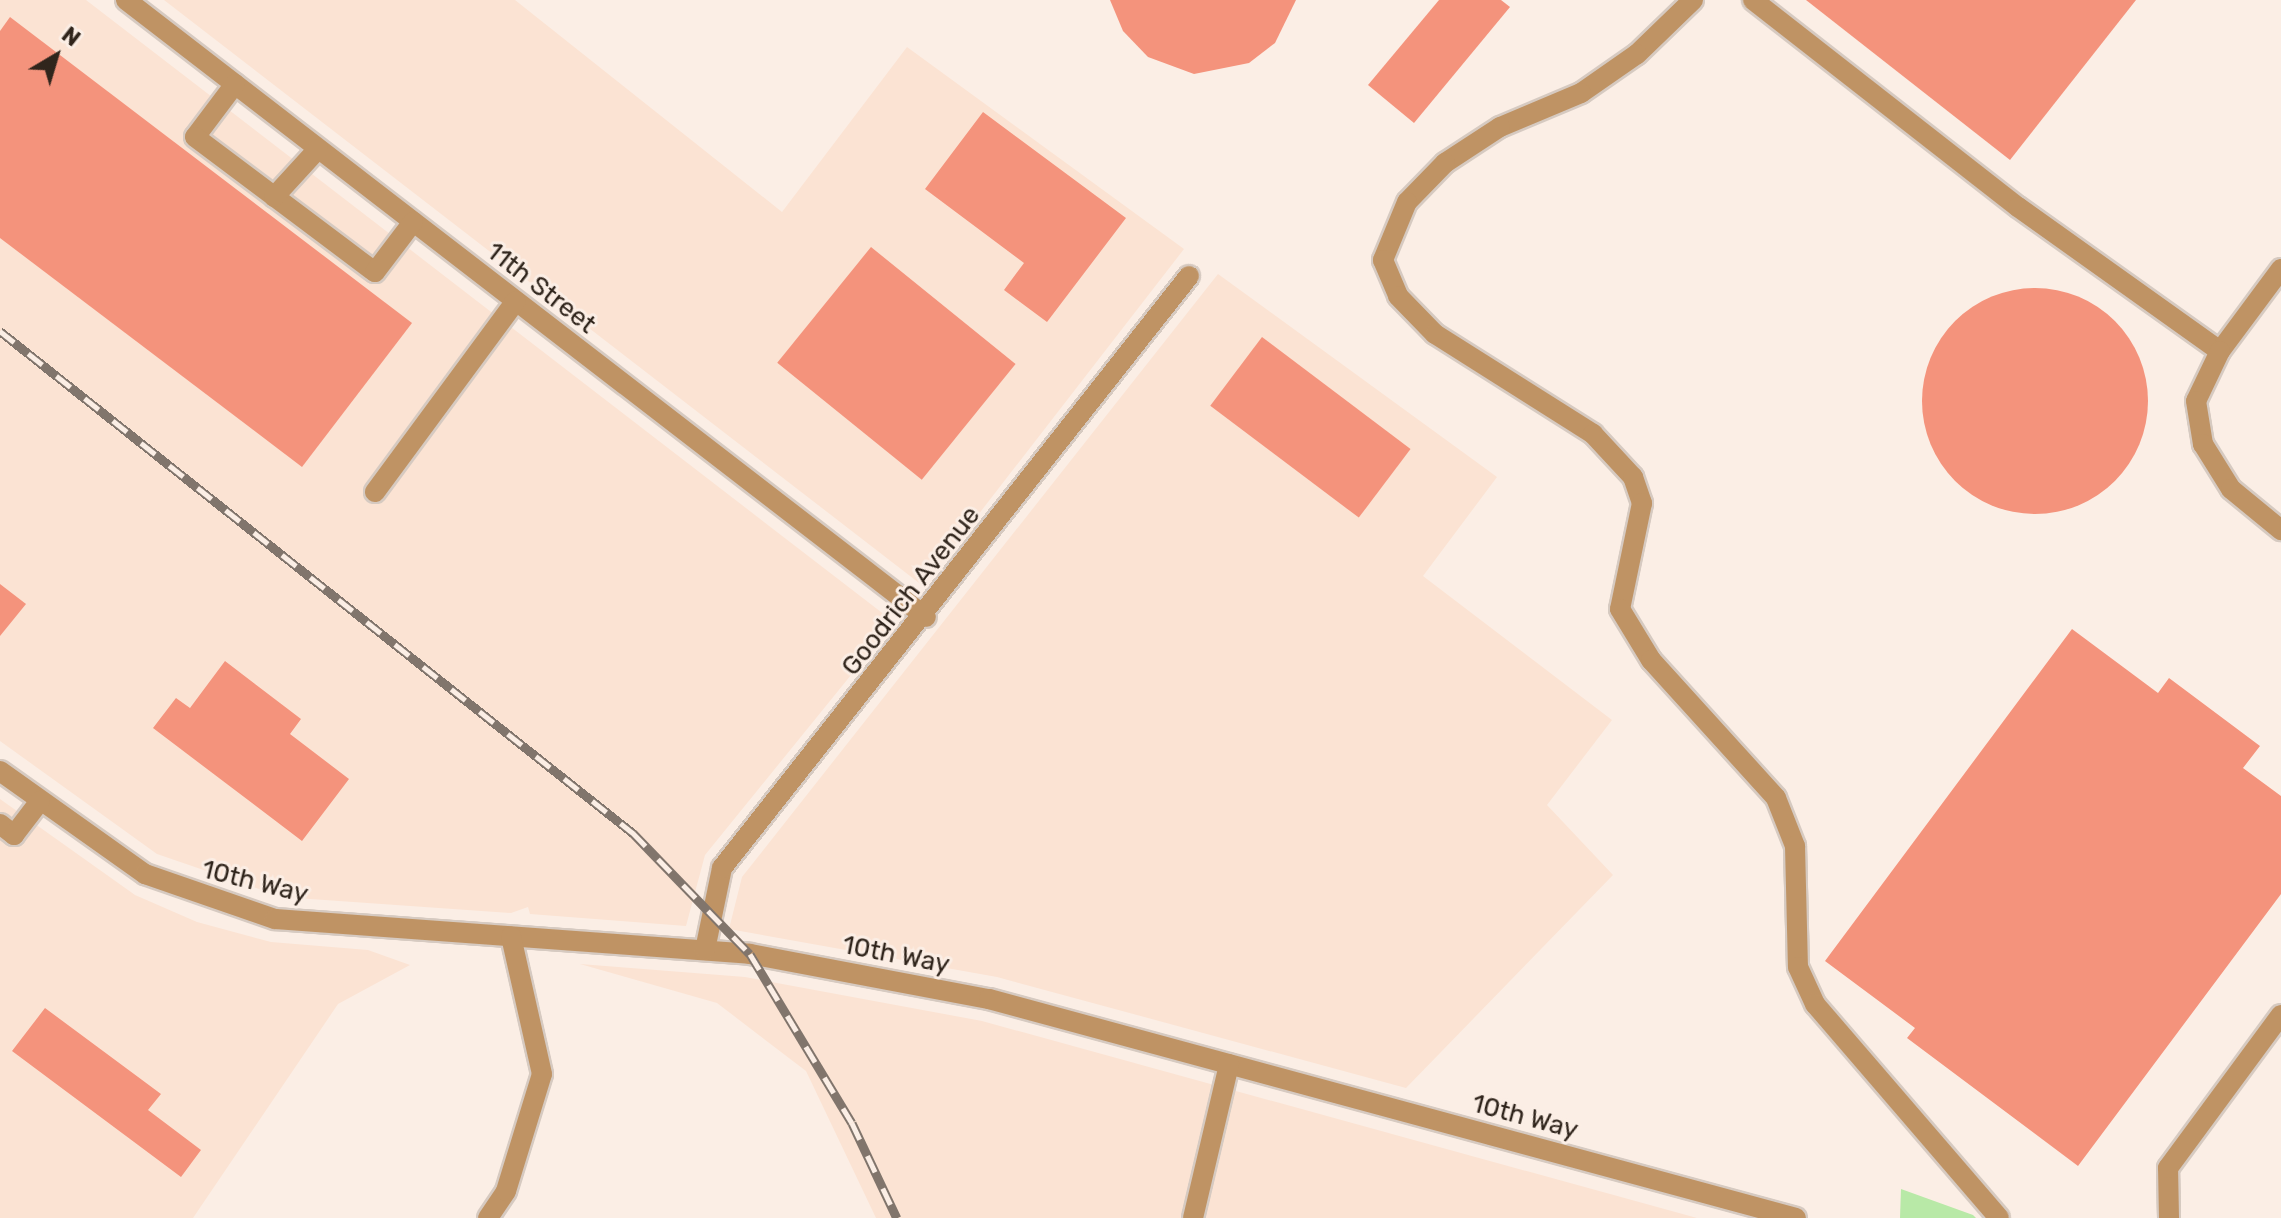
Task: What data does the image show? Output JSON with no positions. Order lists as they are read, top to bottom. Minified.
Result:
{"streets":{"street":["11th Street","Goodrich Avenue","10th Way"]},"crossings":[["11th Street","Goodrich Avenue"],["Goodrich Avenue","10th Way"]],"north":"top right"}
